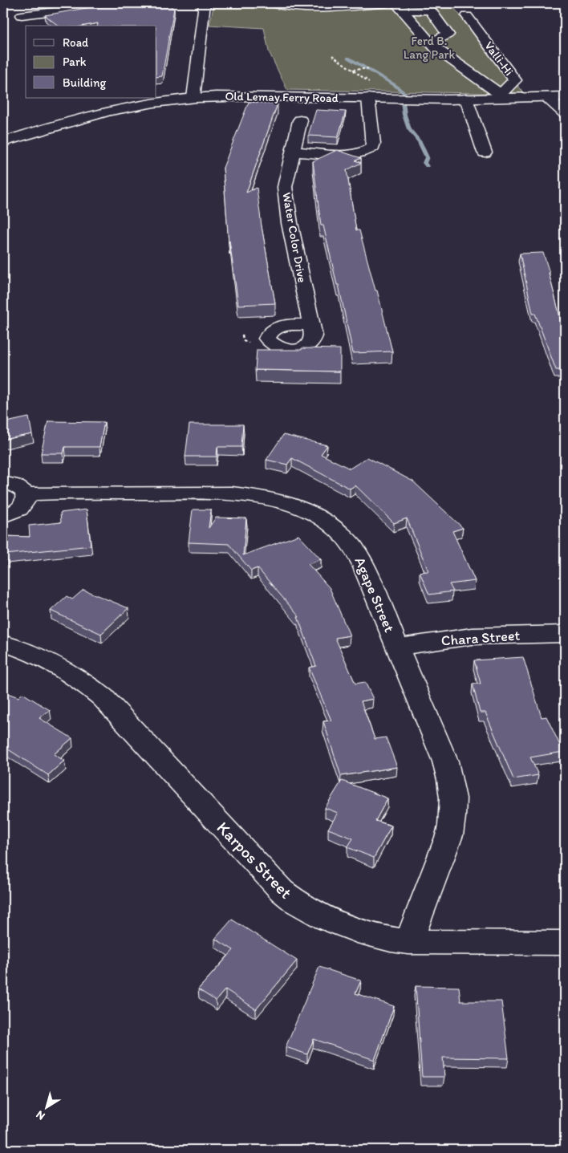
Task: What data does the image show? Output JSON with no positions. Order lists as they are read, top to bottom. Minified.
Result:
{"streets":{"street":["Valli-Hi","Old Lemay Ferry Road","Water Color Drive","Agape Street","Chara Street","Karpos Street"]},"crossings":[["Valli-Hi","Old Lemay Ferry Road"],["Agape Street","Chara Street"],["Agape Street","Karpos Street"]],"parks":["Ferd B. Lang Park"],"legend":["Road","Park","Building"],"north":"bottom left"}
